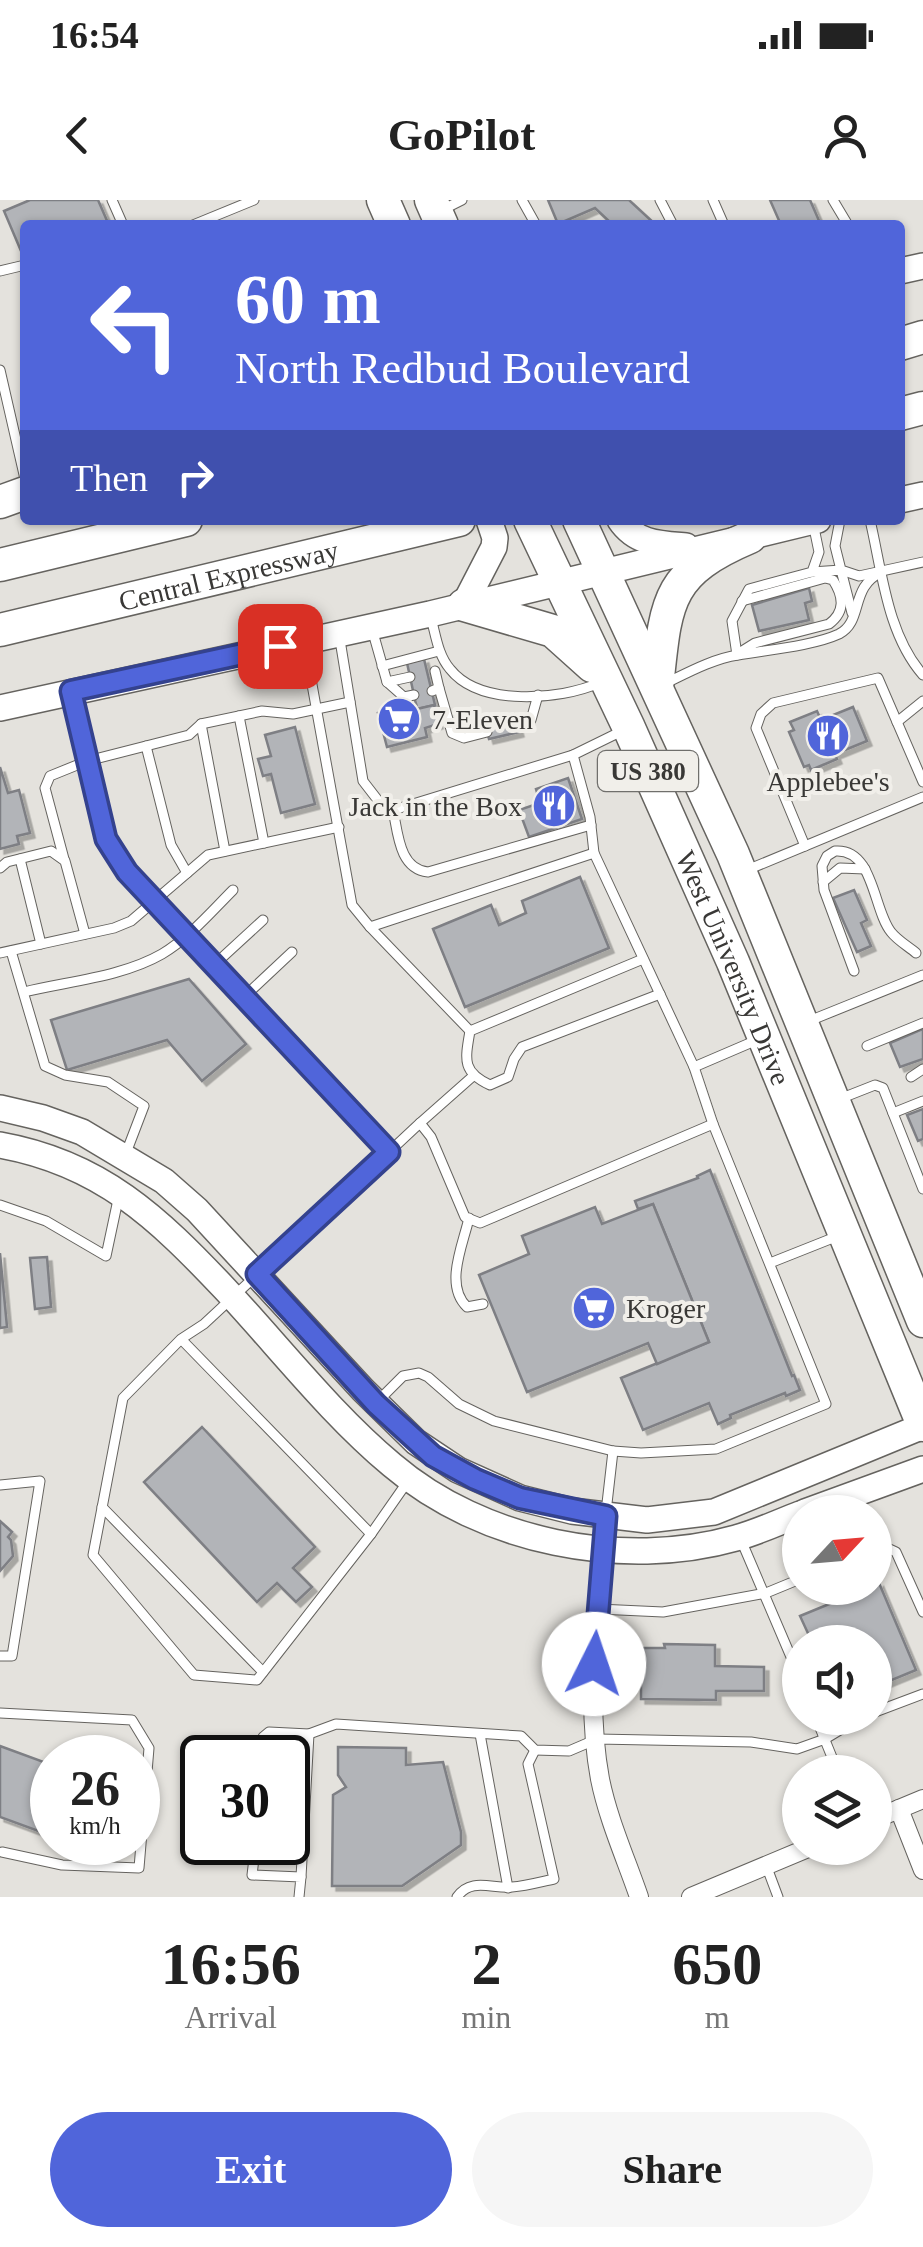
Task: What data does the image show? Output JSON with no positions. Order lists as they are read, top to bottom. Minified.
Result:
{"streets":{"highway":["Central Expressway","US 380","West University Drive"]},"places":{"supermarket":["7-Eleven","Kroger"],"restaurant":["Applebee's","Jack in the Box"]},"north":"top right","page":{"status":"16:54","header":"GoPilot","turn":["60 m","North Redbud Boulevard"],"then":"Then","speed":"26 km/h","limit":"30","eta":["16:56","Arrival","2","min","650","m"],"buttons":["Exit","Share"]}}
